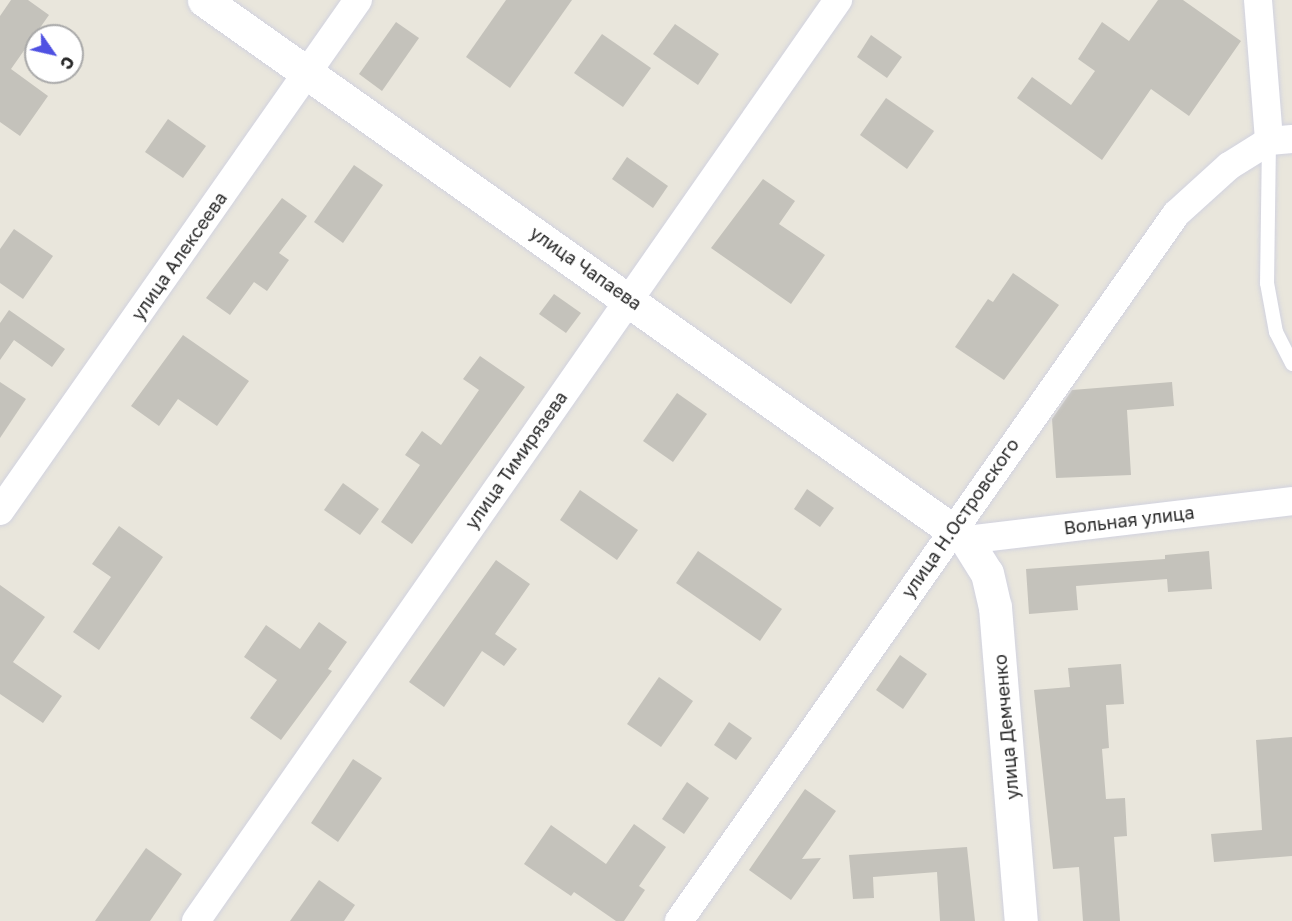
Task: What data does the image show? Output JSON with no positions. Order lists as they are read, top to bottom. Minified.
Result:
{"streets":{"street":["улица Алексеева","улица Чапаева","улица Тимирязева","улица Н.Островского","Вольная улица","улица Демченко"]},"crossings":[["улица Алексеева","улица Чапаева"],["улица Чапаева","улица Тимирязева"],["улица Чапаева","улица Н.Островского"],["улица Чапаева","Вольная улица"],["улица Чапаева","улица Демченко"],["улица Н.Островского","Вольная улица"],["улица Н.Островского","улица Демченко"],["Вольная улица","улица Демченко"]],"north":"bottom right"}
